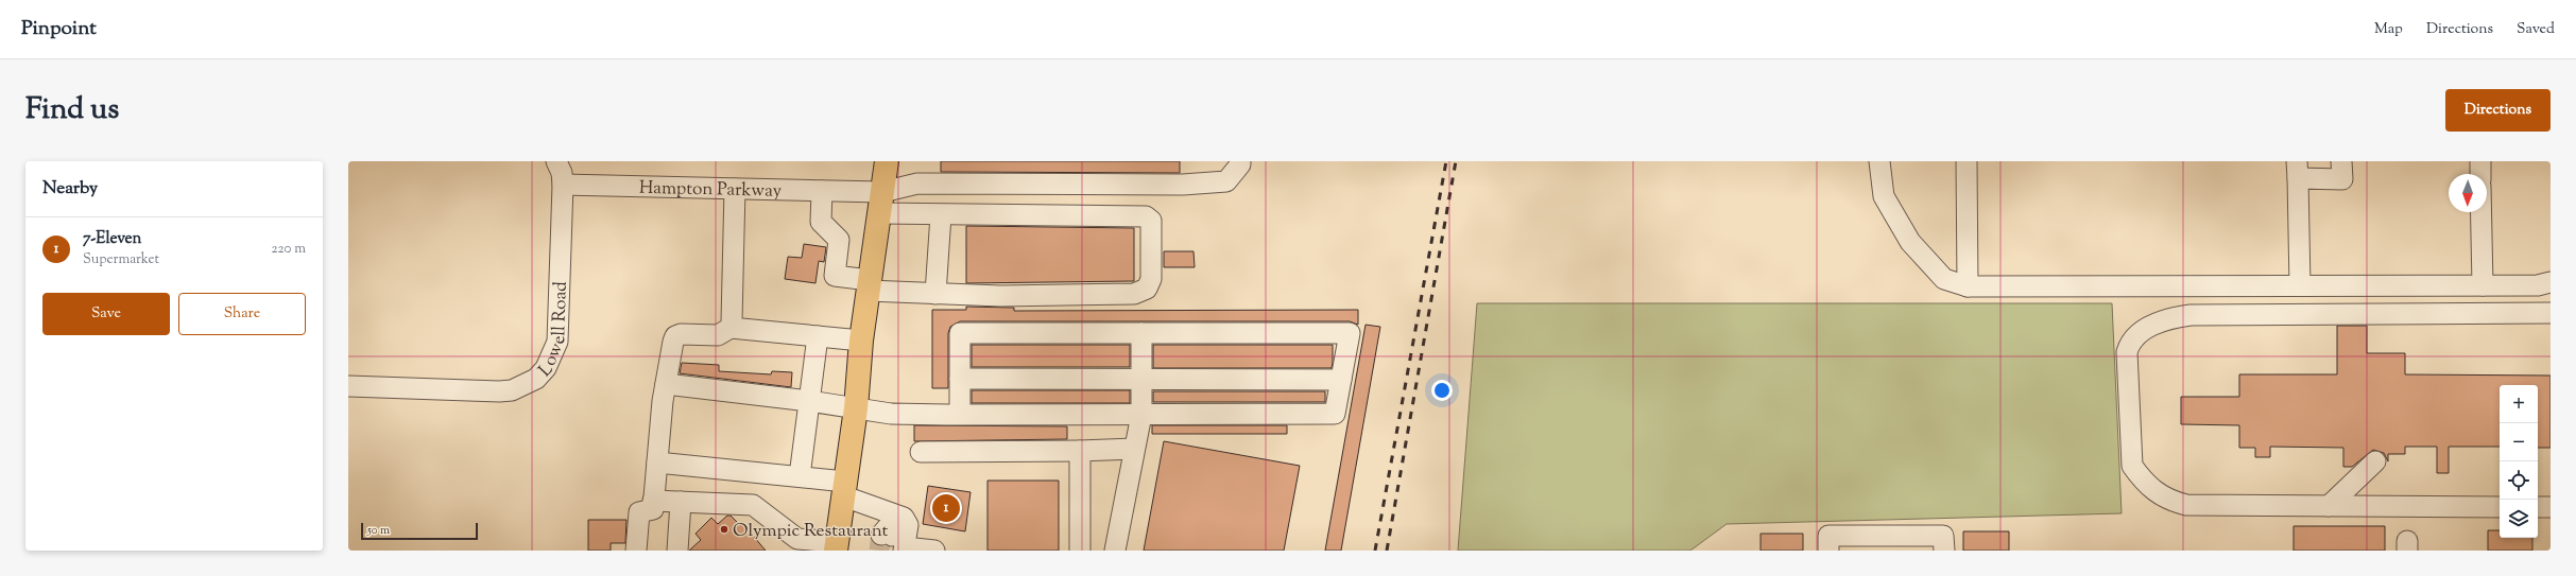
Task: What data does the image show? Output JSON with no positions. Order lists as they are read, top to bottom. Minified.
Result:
{"streets":{"street":["Hampton Parkway","Lowell Road"]},"crossings":[["Hampton Parkway","Lowell Road"]],"places":["Olympic Restaurant"],"scale_bar":"50 m","north":"bottom","page":{"header":"Pinpoint","nav":["Map","Directions","Saved"],"title":"Find us","buttons":["Directions",["Save","Share"]],"heading":"Nearby","list":[{"mark":"1","name":"7-Eleven","note":"Supermarket","value":"220 m"}],"map_buttons":["+","−"],"pins":"1","scale":"50 m"}}
